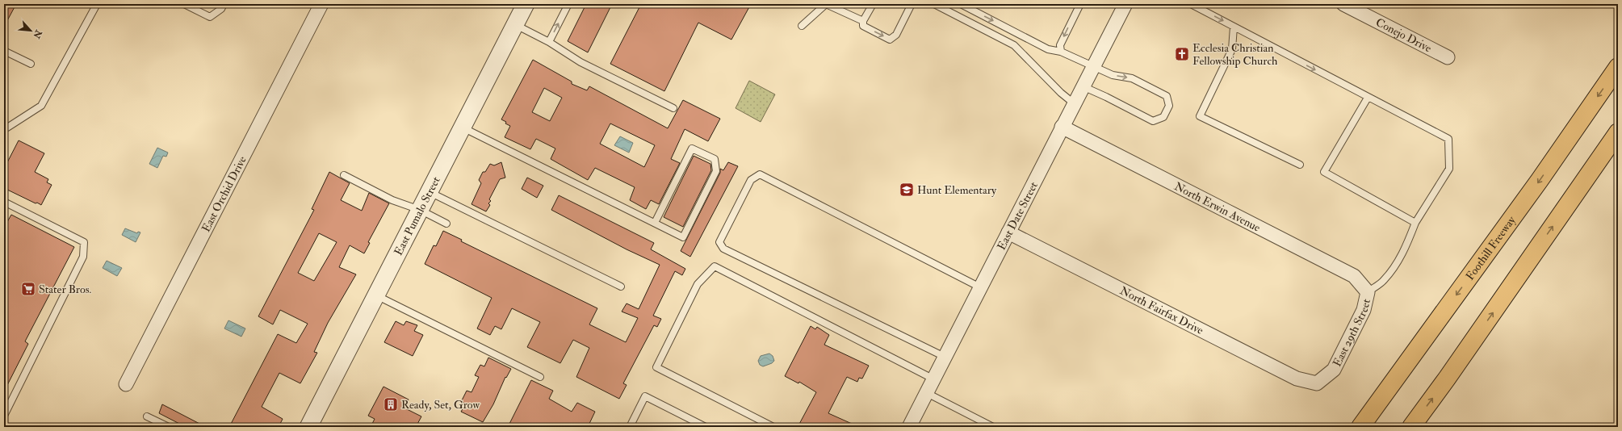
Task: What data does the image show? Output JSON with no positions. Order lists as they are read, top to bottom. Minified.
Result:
{"streets":{"highway":["Foothill Freeway"],"street":["Conejo Drive","East Orchid Drive","North Erwin Avenue","East Pumalo Street","East Date Street","North Fairfax Drive","East 29th Street"]},"crossings":[["North Erwin Avenue","East Date Street"],["North Erwin Avenue","East 29th Street"],["East Date Street","North Fairfax Drive"],["North Fairfax Drive","East 29th Street"]],"places":{"church":["Ecclesia Christian Fellowship Church"],"school or university":["Hunt Elementary"],"supermarket":["Stater Bros."],"building":["Ready, Set, Grow"]},"north":"bottom right"}
